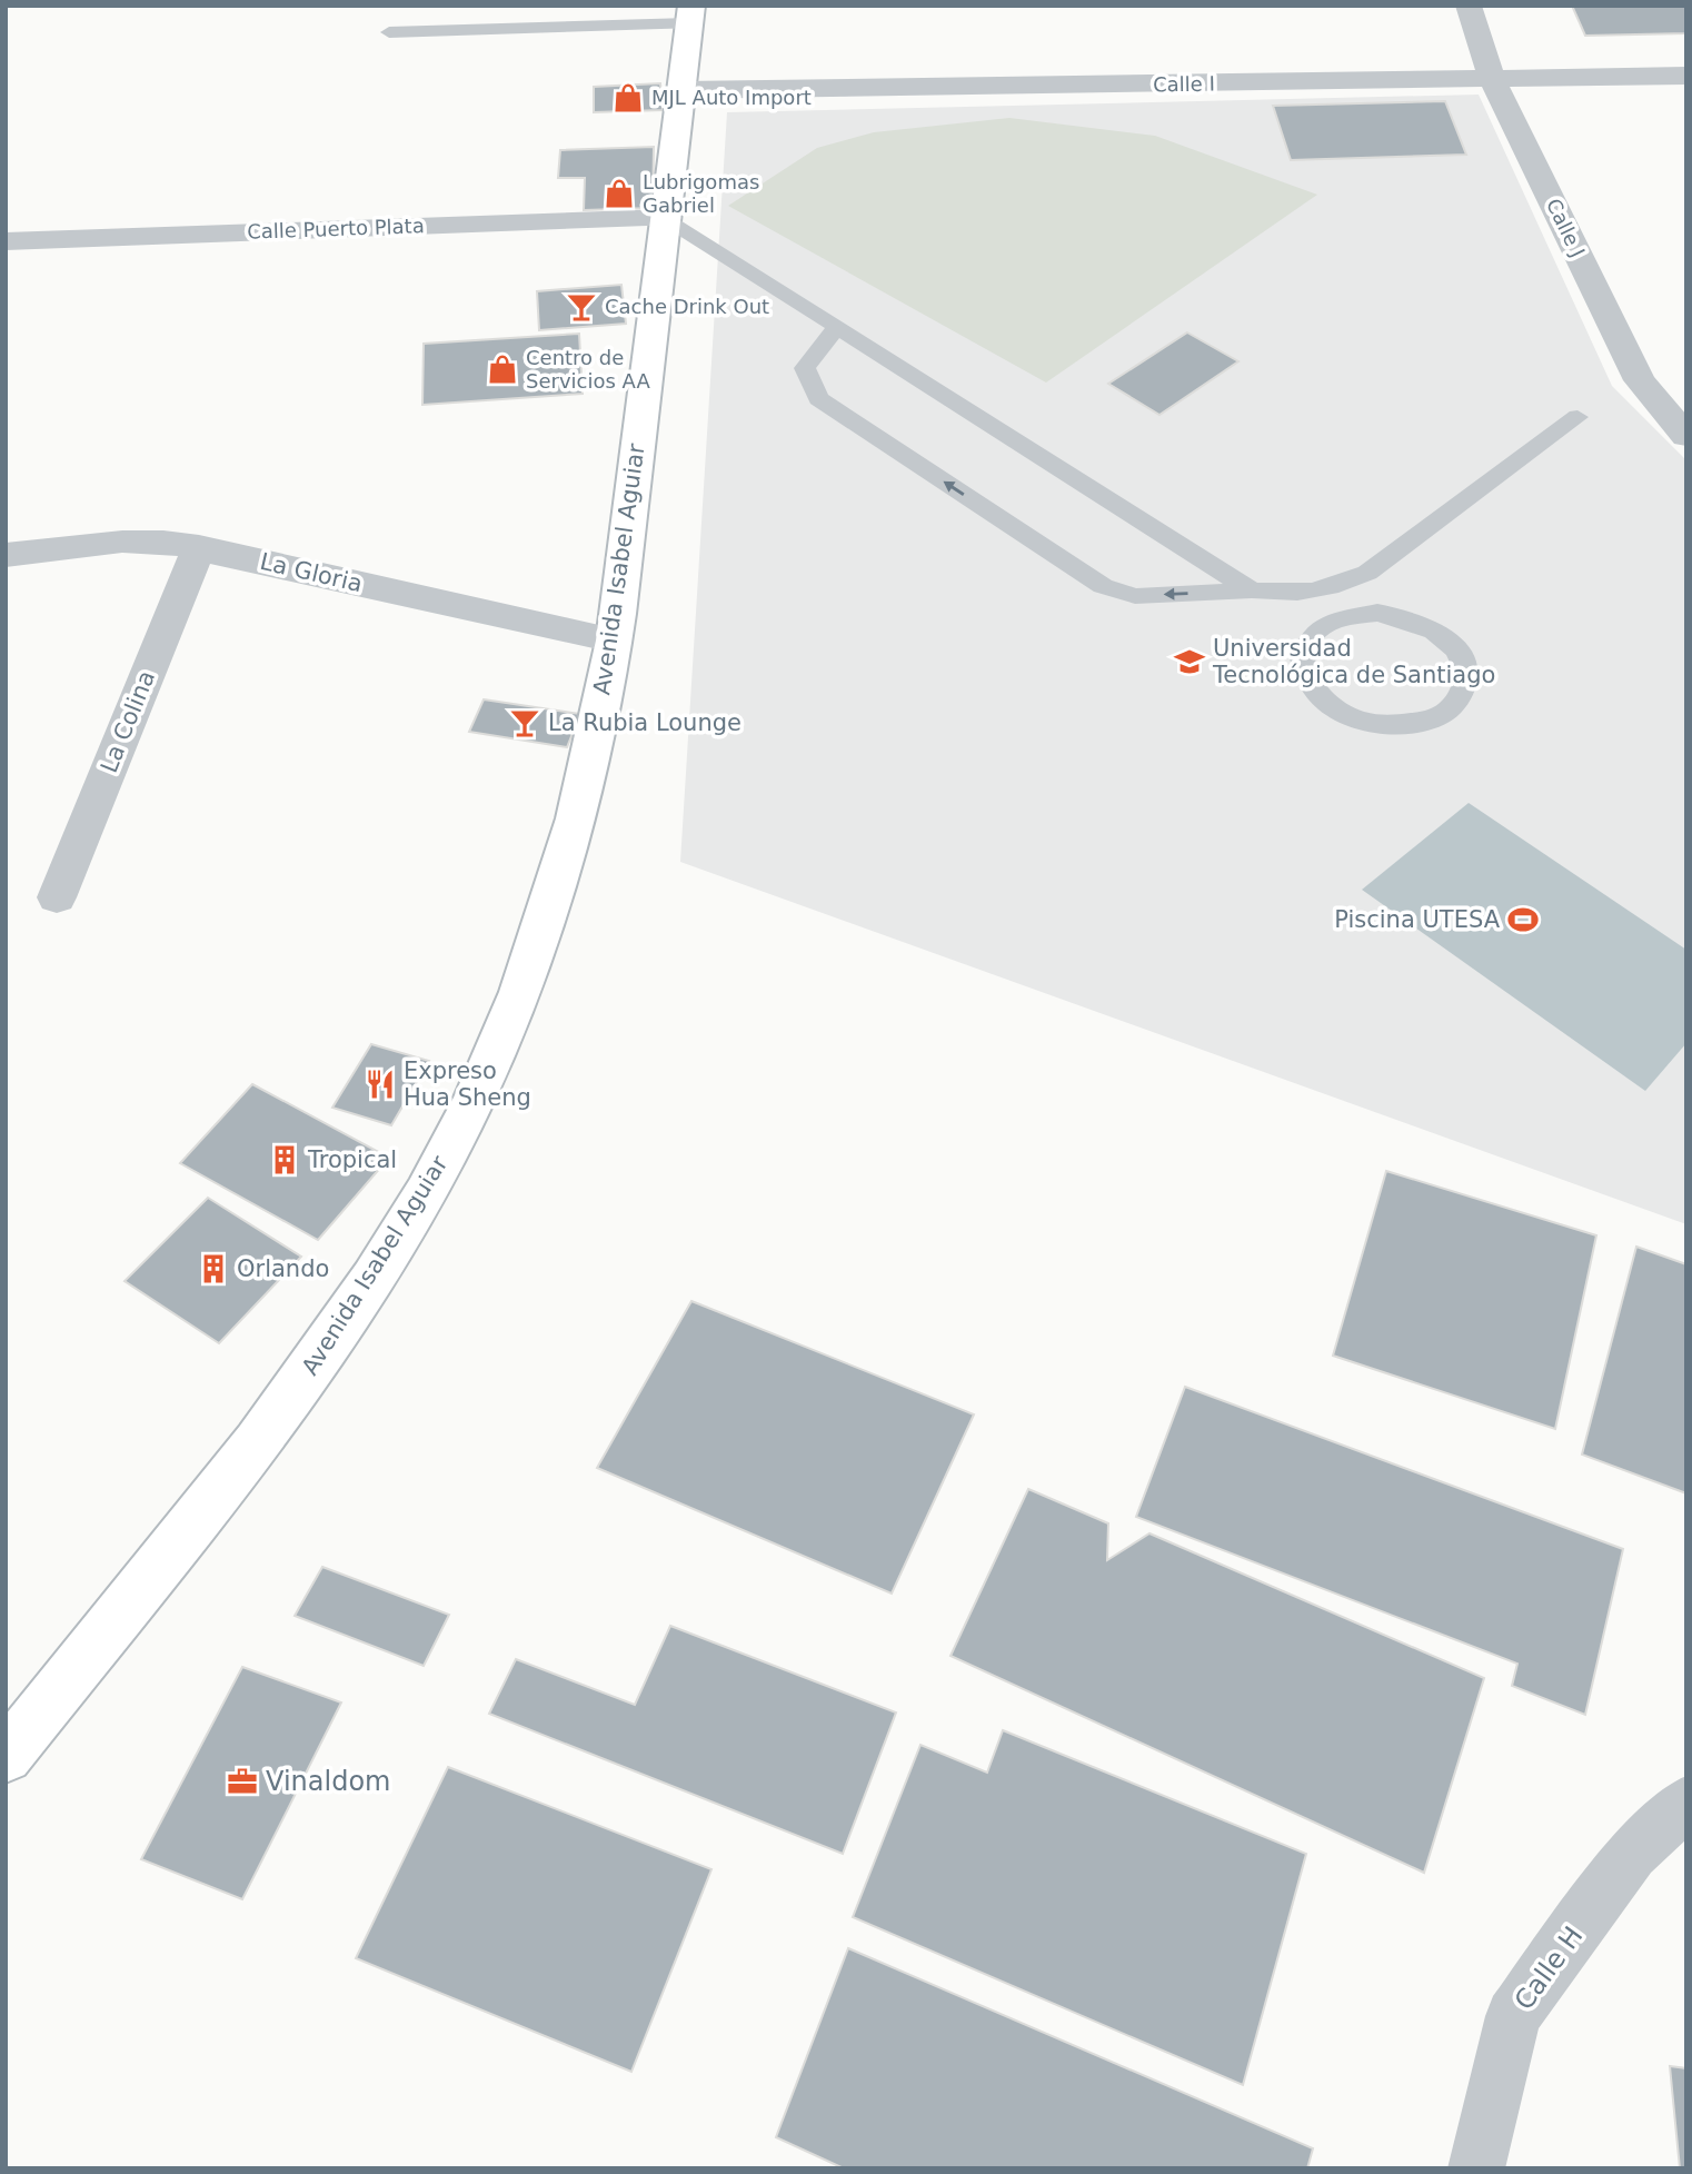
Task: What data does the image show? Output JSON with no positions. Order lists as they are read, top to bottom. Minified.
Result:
{"streets":{"main road":["Avenida Isabel Aguiar"],"street":["Calle I","Calle J","Calle Puerto Plata","La Gloria","La Colina","Calle H"]},"crossings":[["Calle I","Calle J"],["Calle I","Avenida Isabel Aguiar"],["Calle Puerto Plata","Avenida Isabel Aguiar"],["Avenida Isabel Aguiar","La Gloria"],["La Gloria","La Colina"]],"places":{"shop":["MJL Auto Import","Lubrigomas Gabriel","Centro de Servicios AA"],"bar":["Cache Drink Out","La Rubia Lounge"],"school or university":["Universidad Tecnológica de Santiago"],"sports":["Piscina UTESA"],"restaurant":["Expreso Hua Sheng"],"building":["Tropical","Orlando"],"office":["Vinaldom"]}}
